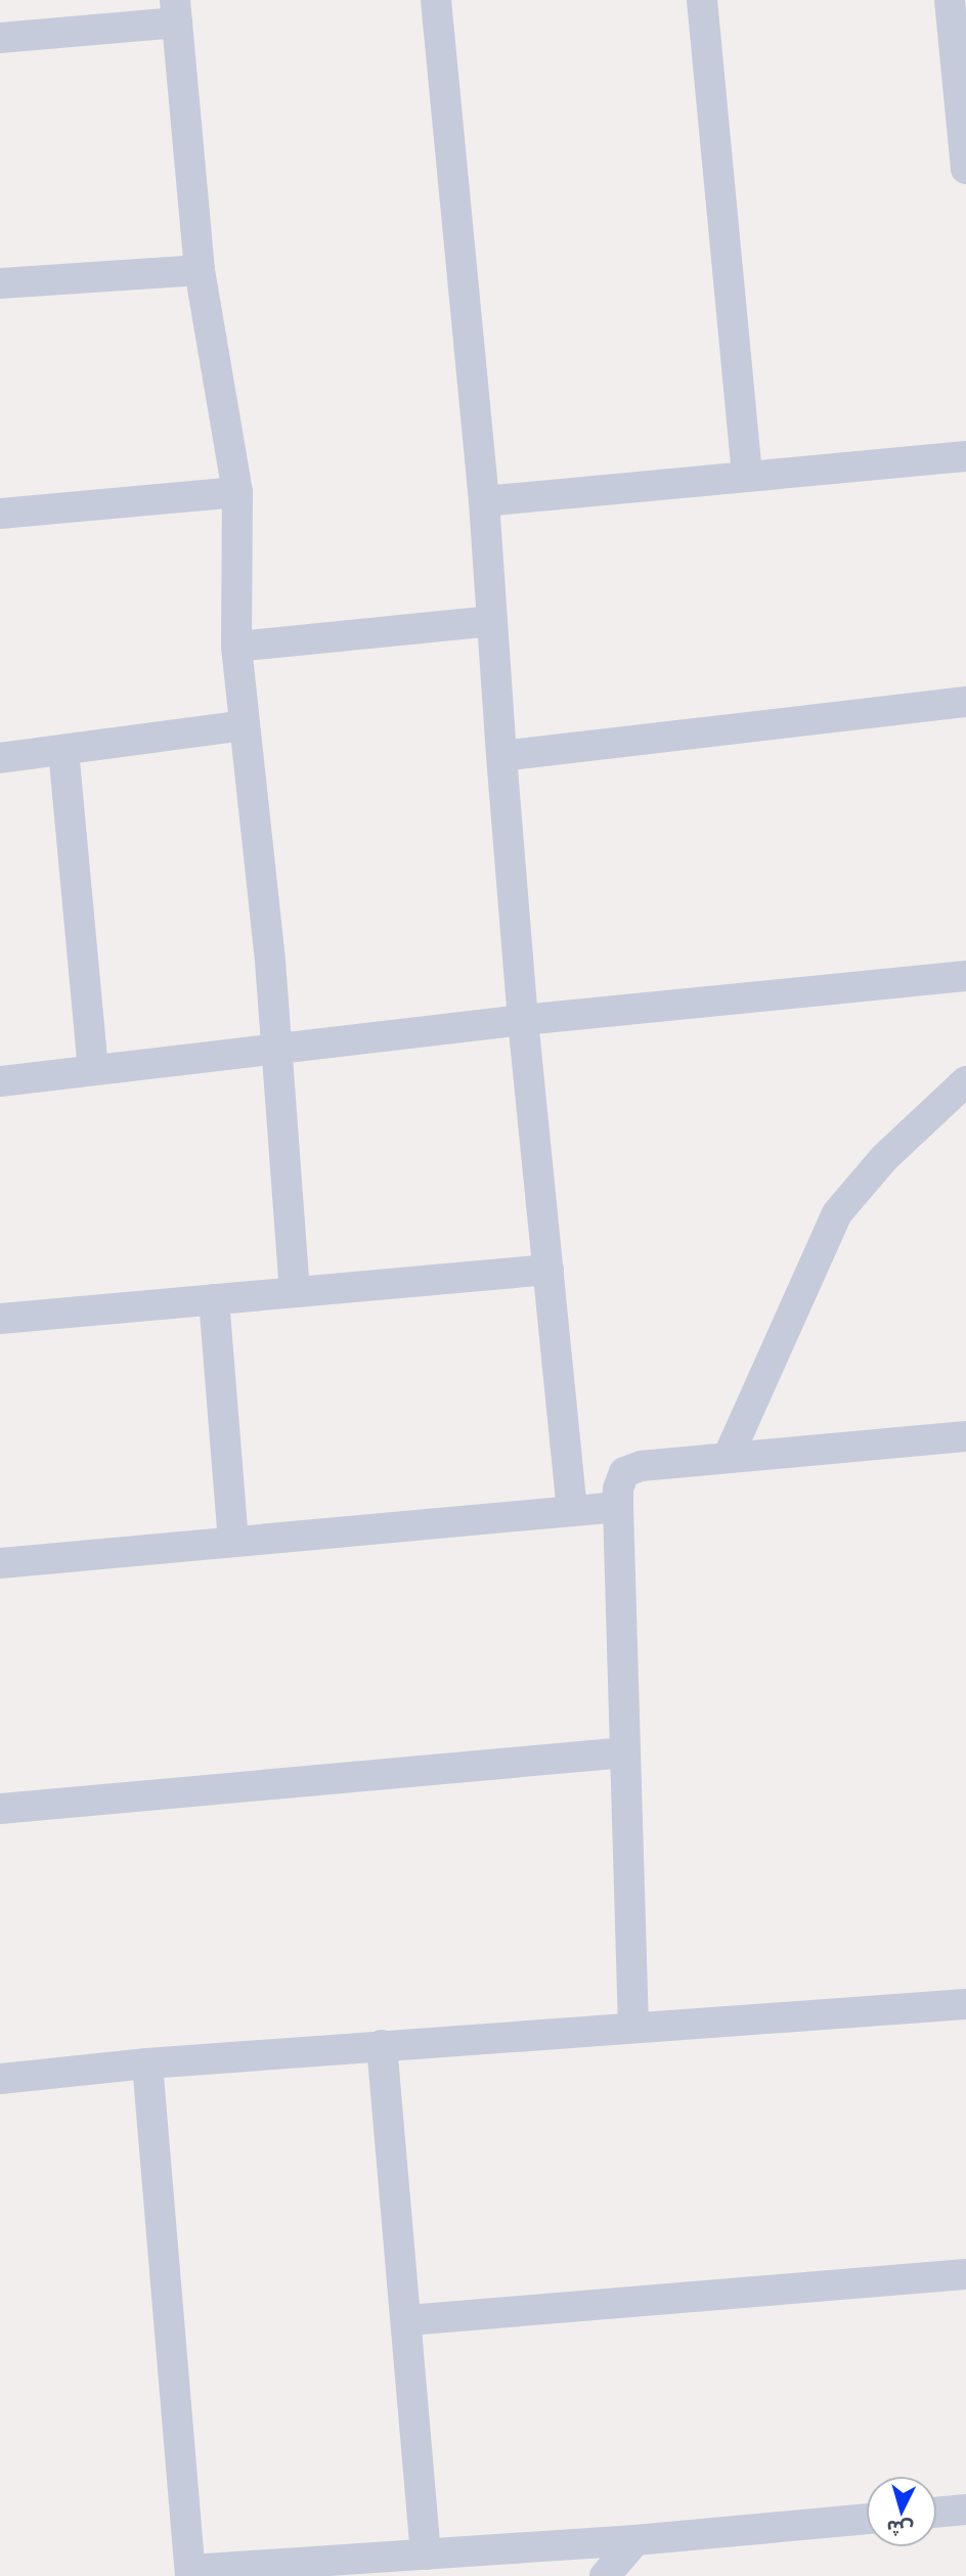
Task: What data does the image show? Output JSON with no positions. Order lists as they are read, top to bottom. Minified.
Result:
{"north":"bottom"}
